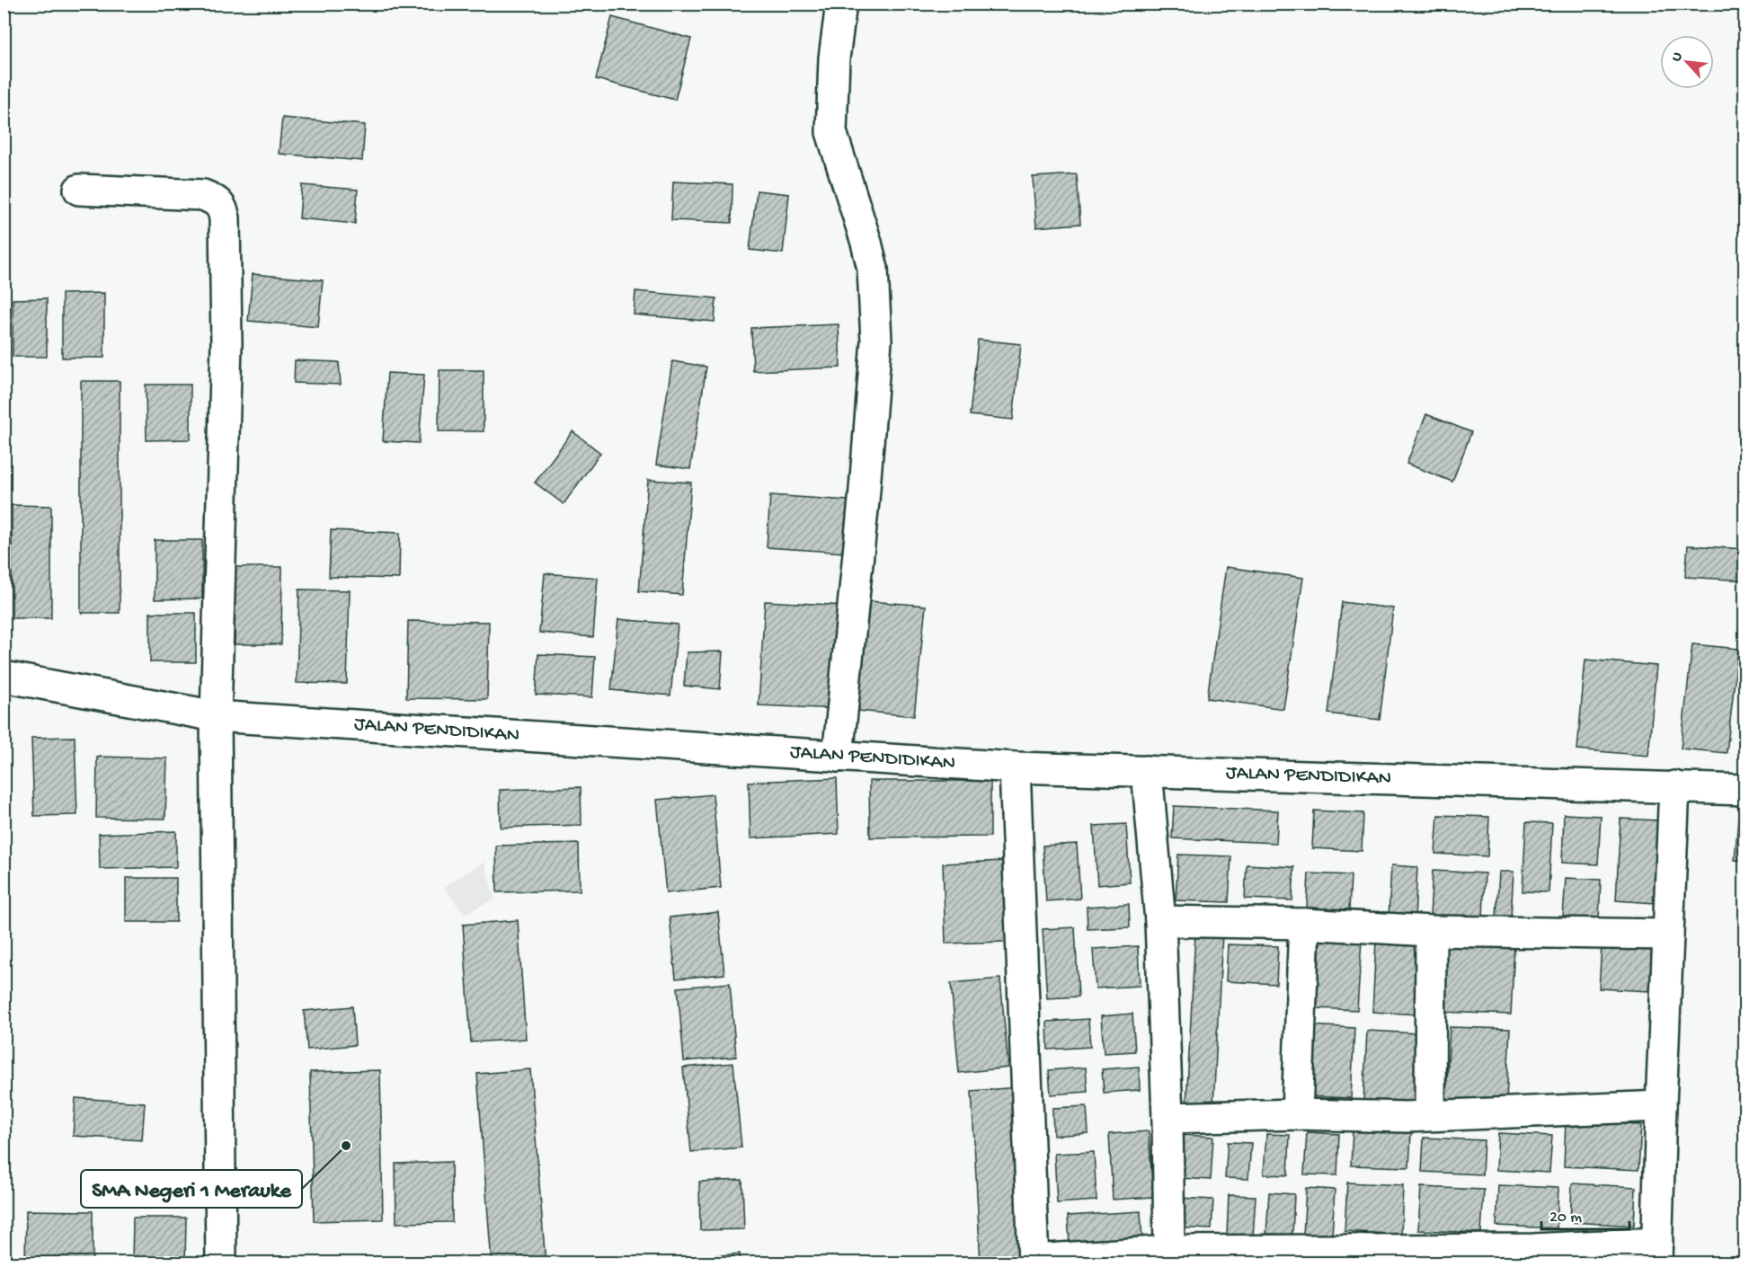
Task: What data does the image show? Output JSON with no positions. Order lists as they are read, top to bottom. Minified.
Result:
{"streets":{"street":["JALAN PENDIDIKAN"]},"places":["SMA Negeri 1 Merauke"],"scale_bar":"20 m","north":"top left"}
